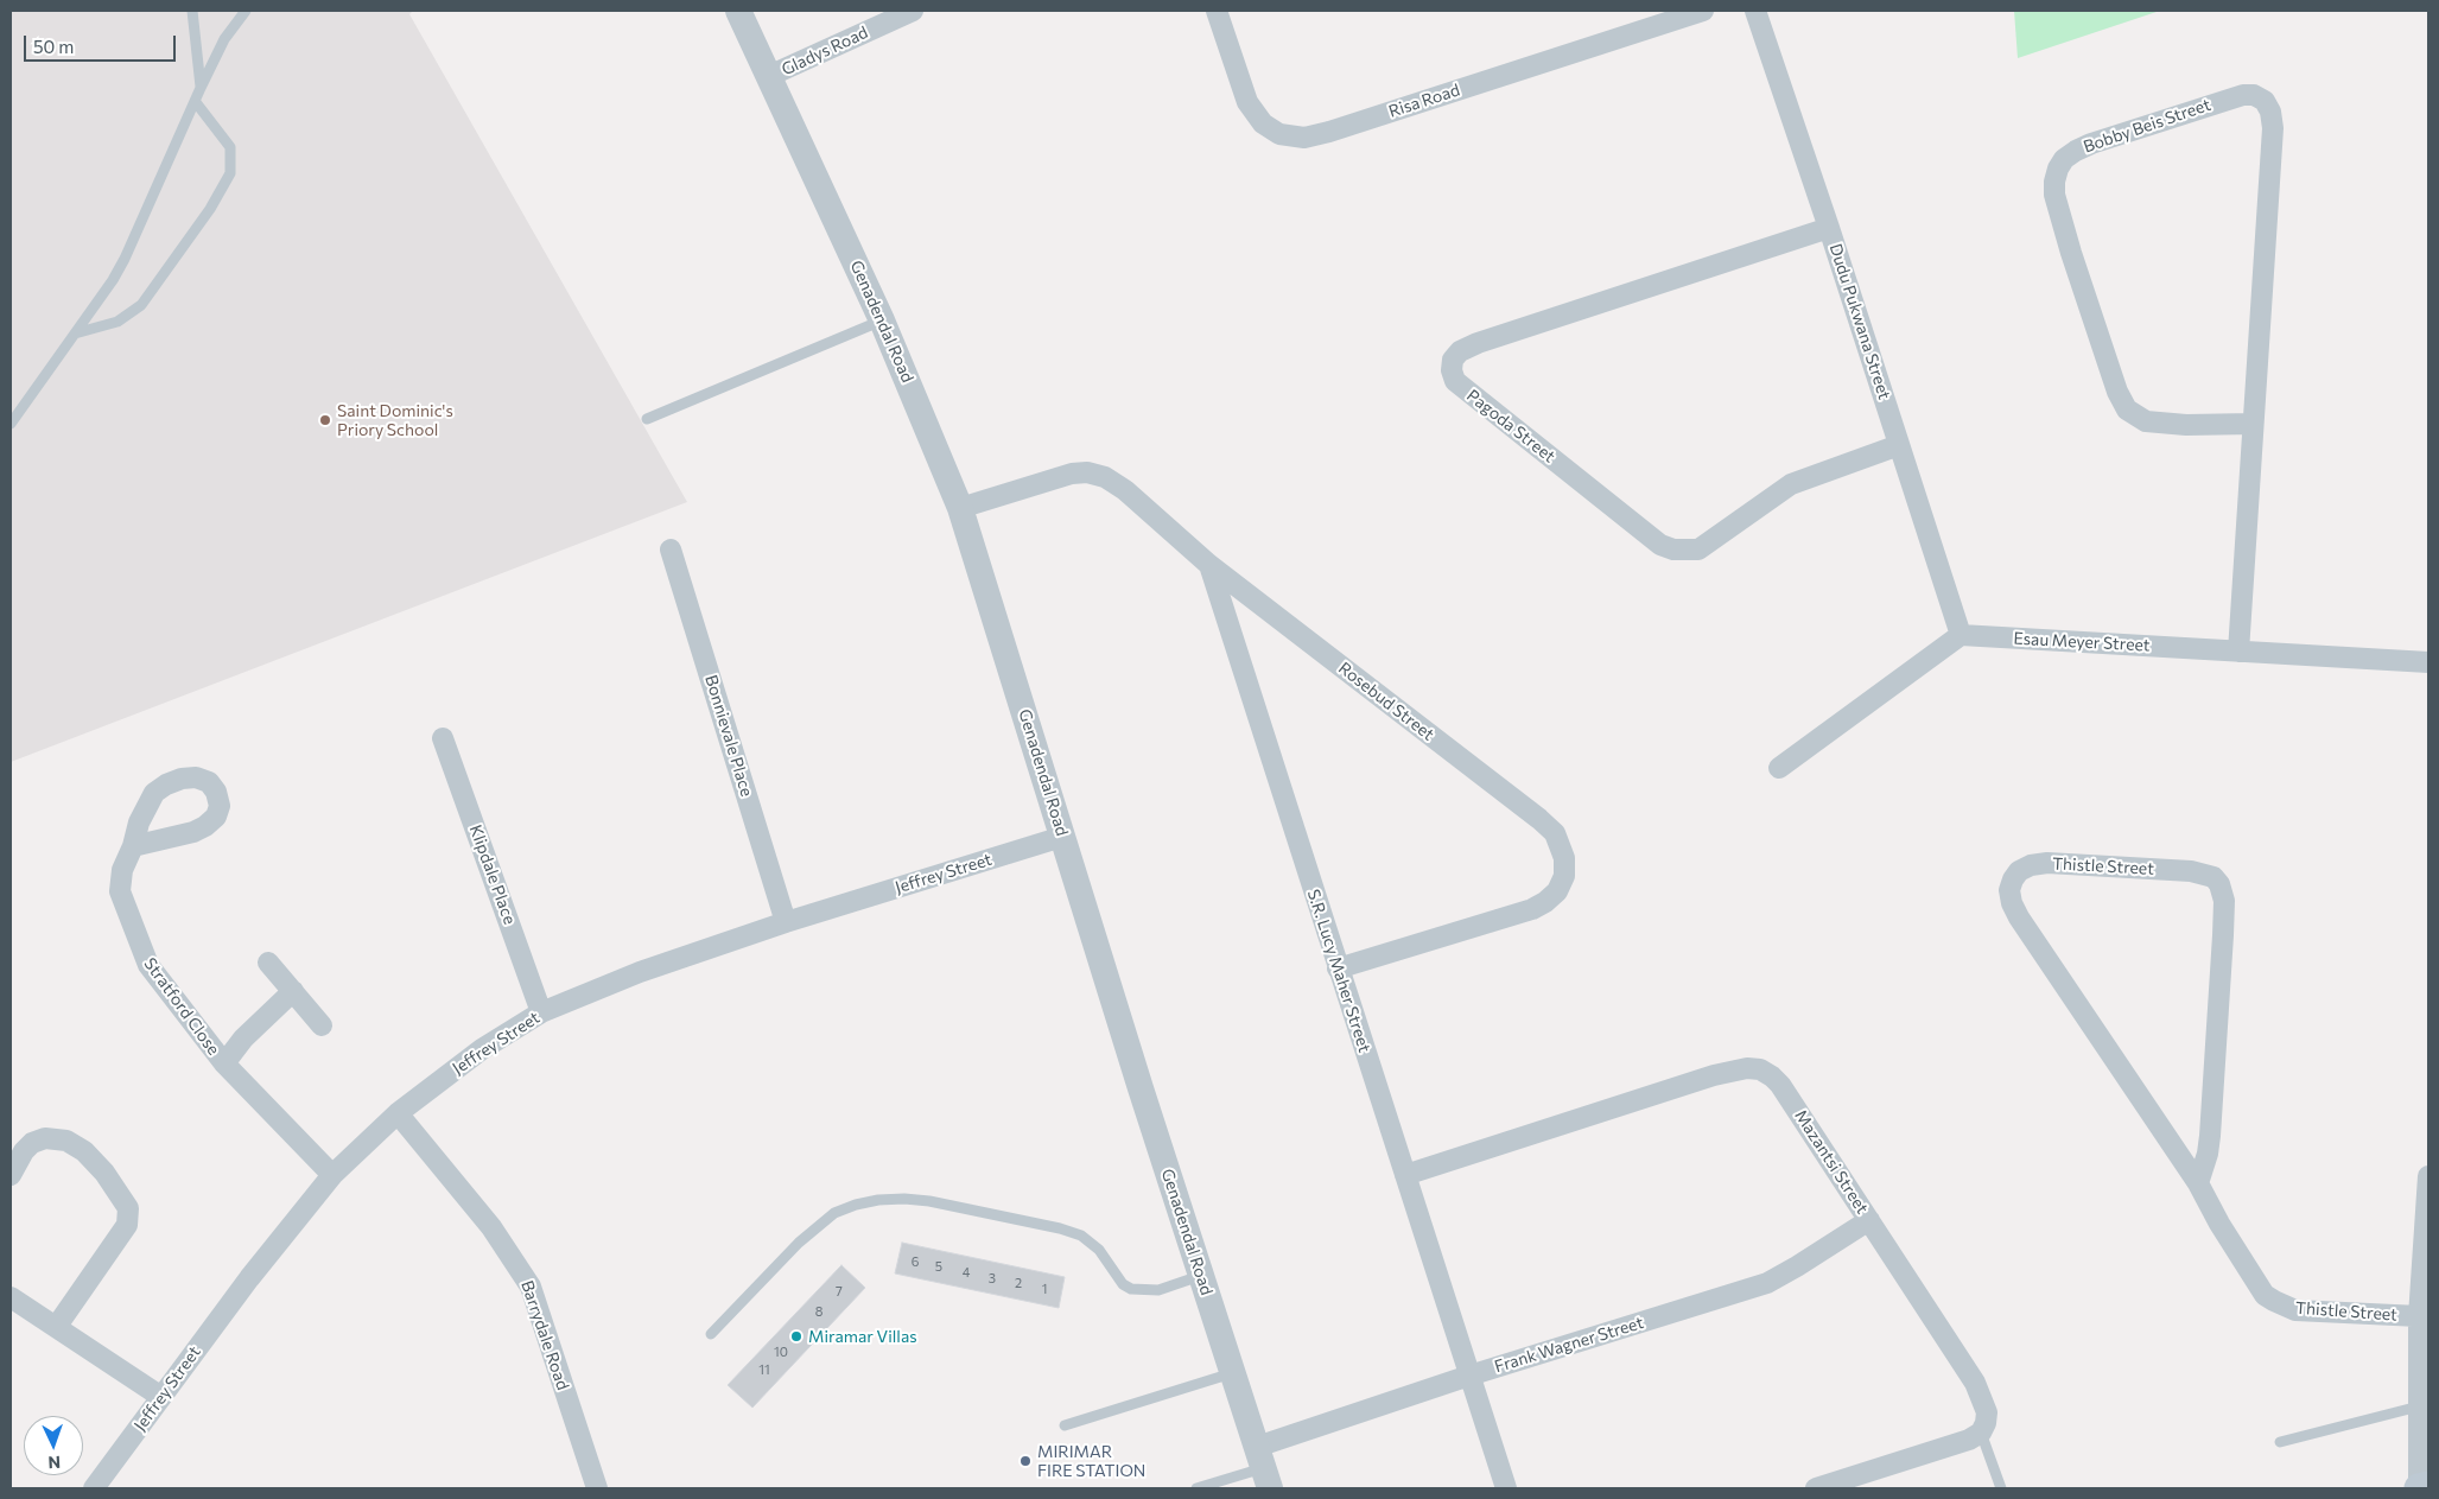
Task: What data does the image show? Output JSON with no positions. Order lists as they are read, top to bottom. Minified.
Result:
{"streets":{"street":["Gladys Road","Risa Road","Bobby Beis Street","Genadendal Road","Dudu Pukwana Street","Pagoda Street","Esau Meyer Street","Rosebud Street","Bonnievale Place","Thistle Street","Jeffrey Street","Klipdale Place","S.R. Lucy Maher Street","Stratford Close","Mazantsi Street","Barrydale Road","Frank Wagner Street"]},"crossings":[["Gladys Road","Genadendal Road"],["Bobby Beis Street","Esau Meyer Street"],["Genadendal Road","Rosebud Street"],["Genadendal Road","Jeffrey Street"],["Genadendal Road","Frank Wagner Street"],["Dudu Pukwana Street","Pagoda Street"],["Dudu Pukwana Street","Esau Meyer Street"],["Rosebud Street","S.R. Lucy Maher Street"],["Bonnievale Place","Jeffrey Street"],["Jeffrey Street","Klipdale Place"],["Jeffrey Street","Stratford Close"],["Jeffrey Street","Barrydale Road"],["S.R. Lucy Maher Street","Mazantsi Street"],["S.R. Lucy Maher Street","Frank Wagner Street"],["Mazantsi Street","Frank Wagner Street"]],"places":["Saint Dominic's Priory School","Miramar Villas","MIRIMAR FIRE STATION"],"house_numbers":["6","5","4","3","2","1","7","8","10","11"],"scale_bar":"50 m","north":"bottom"}
